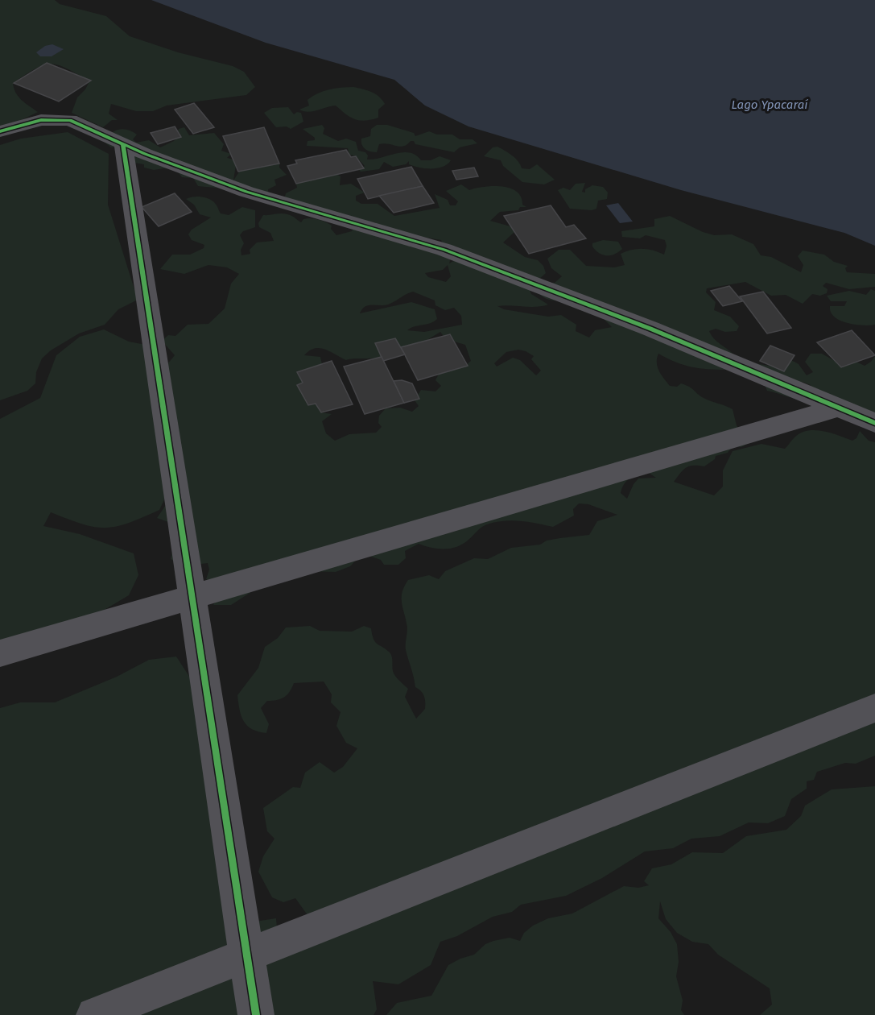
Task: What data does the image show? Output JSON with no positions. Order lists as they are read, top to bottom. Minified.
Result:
{"water":["Lago Ypacaraí"]}
